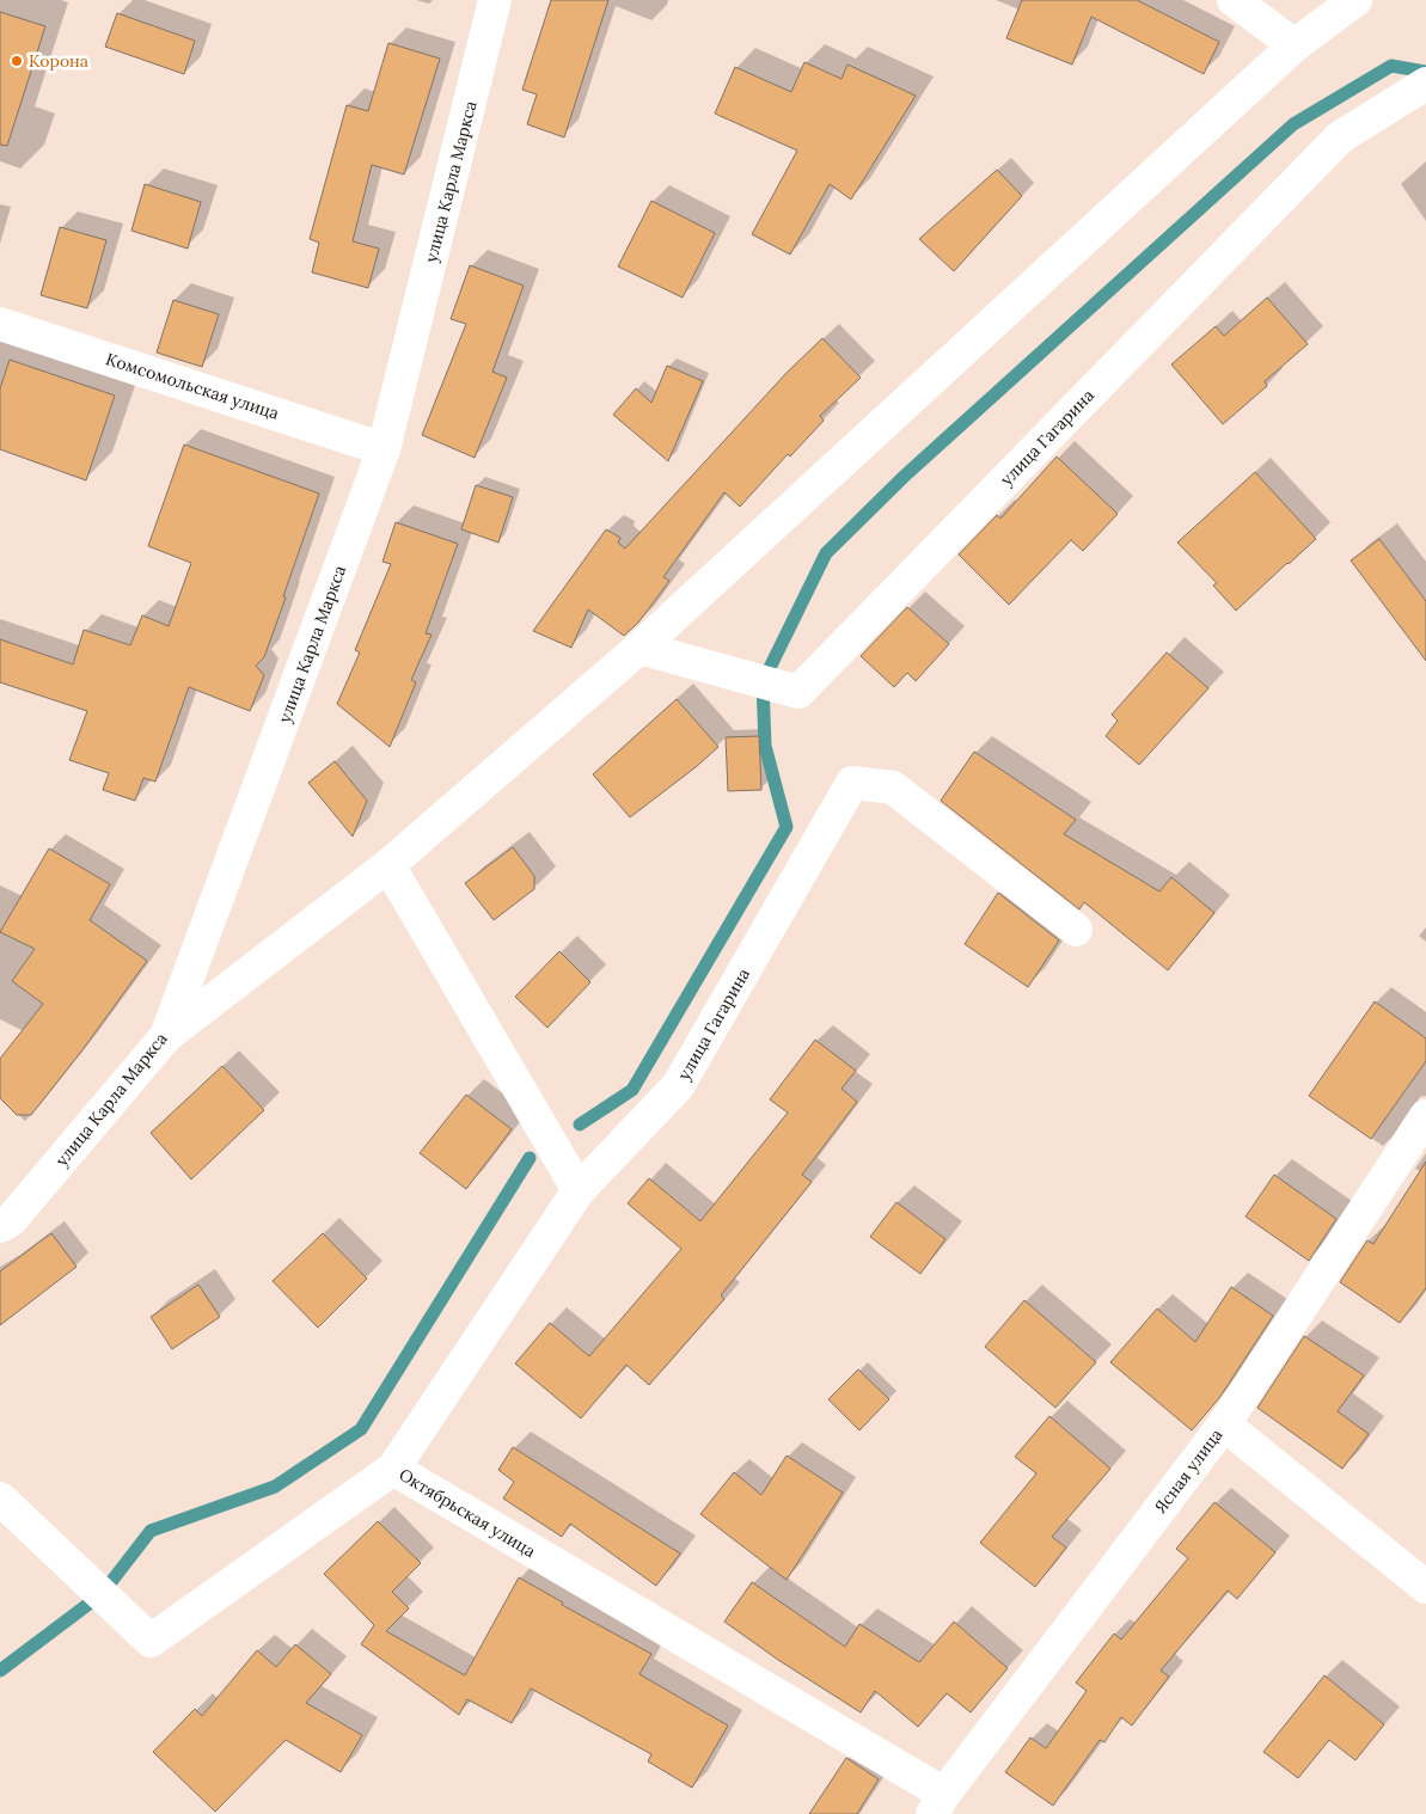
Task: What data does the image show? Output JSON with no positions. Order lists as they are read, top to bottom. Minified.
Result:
{"streets":{"street":["улица Карла Маркса","Комсомольская улица","улица Гагарина","Ясная улица","Октябрьская улица"]},"crossings":[["улица Карла Маркса","Комсомольская улица"],["улица Гагарина","Октябрьская улица"],["Ясная улица","Октябрьская улица"]],"places":["Корона"]}
